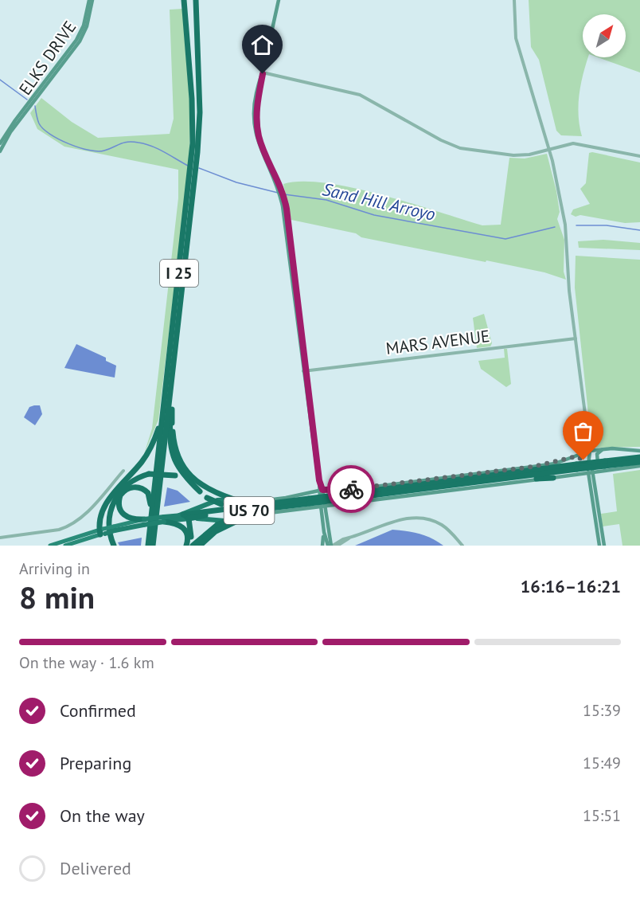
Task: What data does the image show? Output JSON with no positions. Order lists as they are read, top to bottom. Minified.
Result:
{"streets":{"highway":["I 25","US 70"],"main road":["ELKS DRIVE"],"street":["MARS AVENUE"]},"water":["Sand Hill Arroyo"],"north":"top right","page":{"heading":["8 min","Arriving in","16:16–16:21"],"bar":"On the way · 1.6 km","list":[["Confirmed","15:39"],["Preparing","15:49"],["On the way","15:51"],"Delivered"]}}
